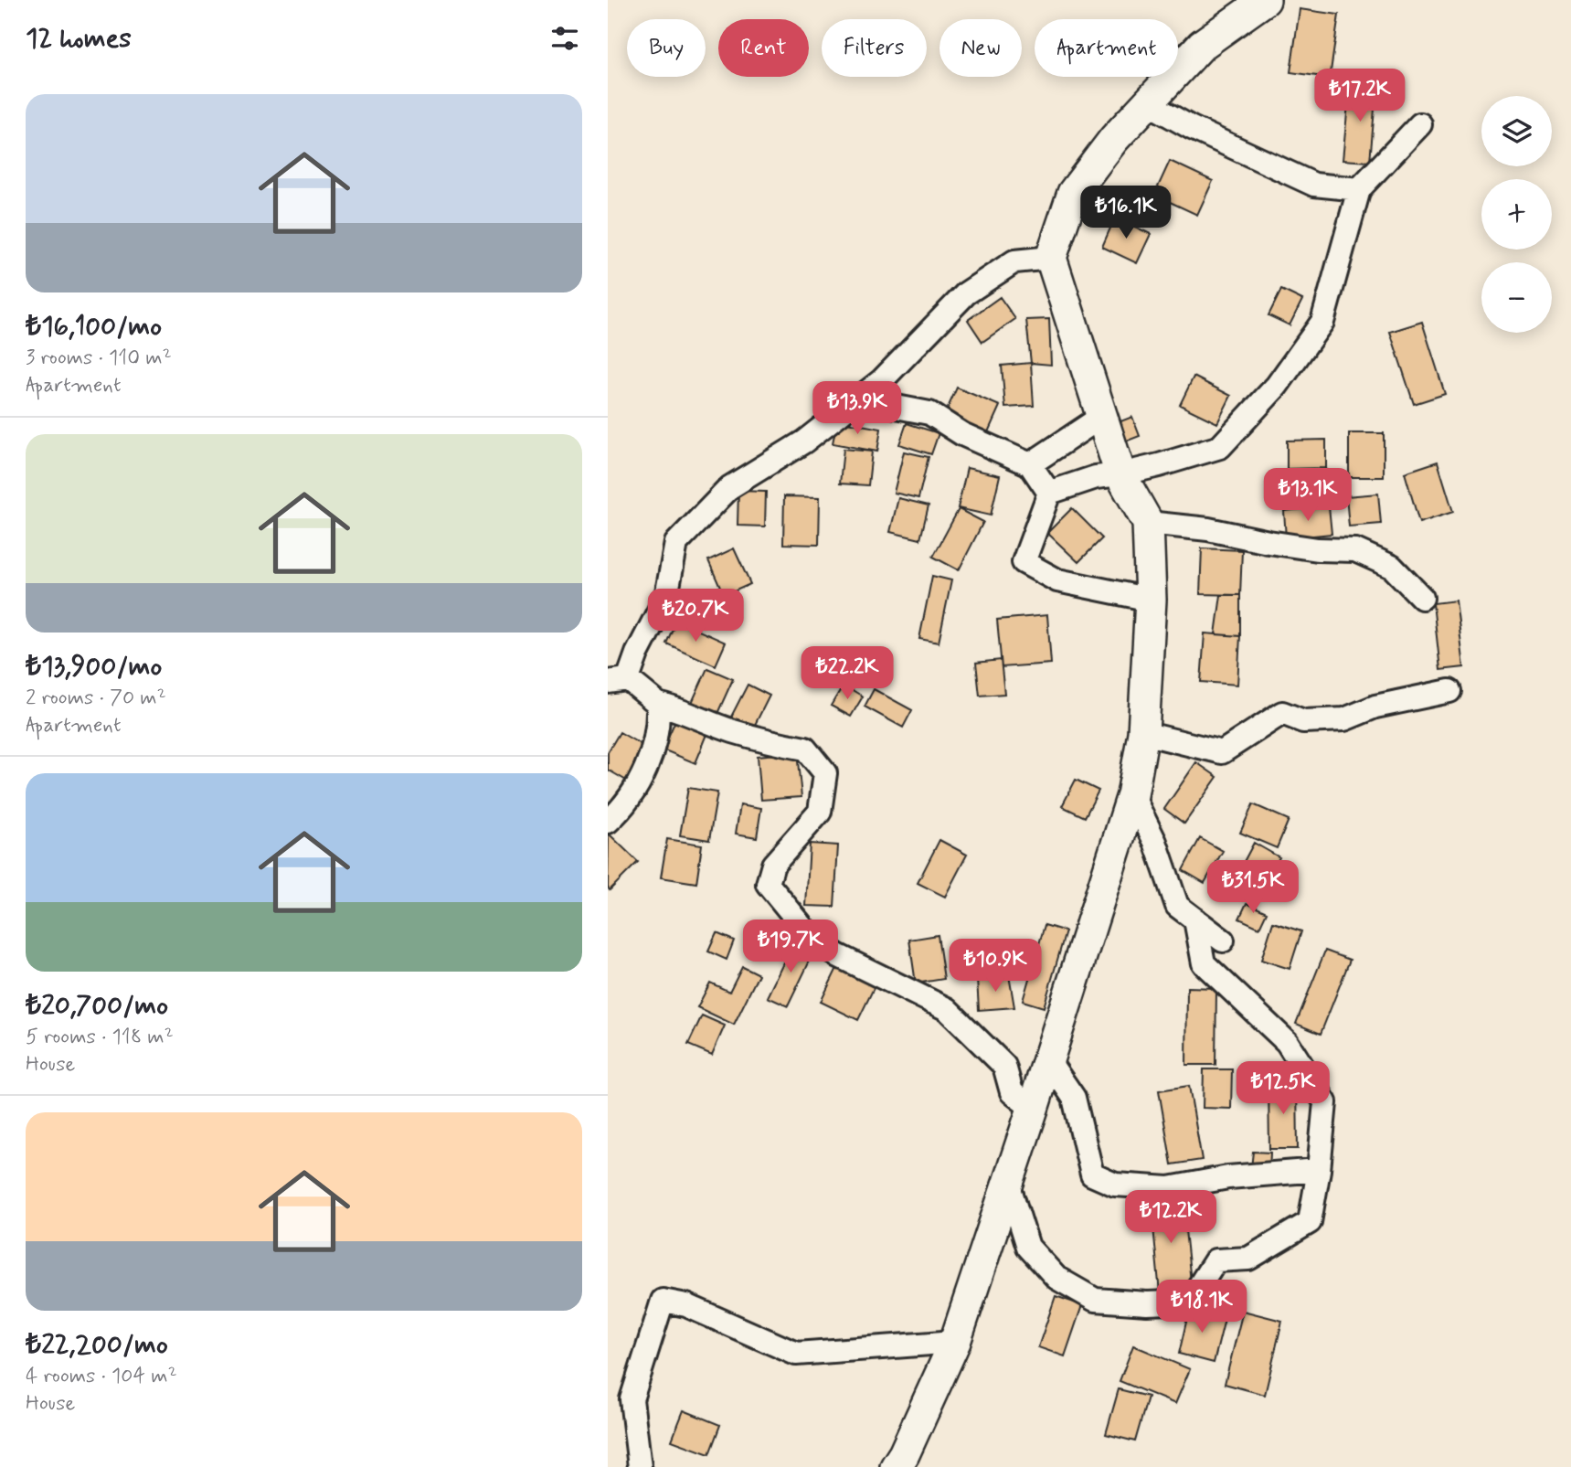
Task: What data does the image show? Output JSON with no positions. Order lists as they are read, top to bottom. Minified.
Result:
{"page":{"heading":"12 homes","chip":["Buy","Rent","Filters","New","Apartment"],"price":["₺17.2K","₺16.1K","₺13.9K","₺13.1K","₺20.7K","₺22.2K","₺31.5K","₺19.7K","₺10.9K","₺12.5K","₺12.2K","₺18.1K"],"list":[{"name":"₺16,100/mo","note":"3 rooms · 110 m² · Apartment"},{"name":"₺13,900/mo","note":"2 rooms · 70 m² · Apartment"},{"name":"₺20,700/mo","note":"5 rooms · 118 m² · House"},{"name":"₺22,200/mo","note":"4 rooms · 104 m² · House"}],"map_buttons":["+","−"]}}
